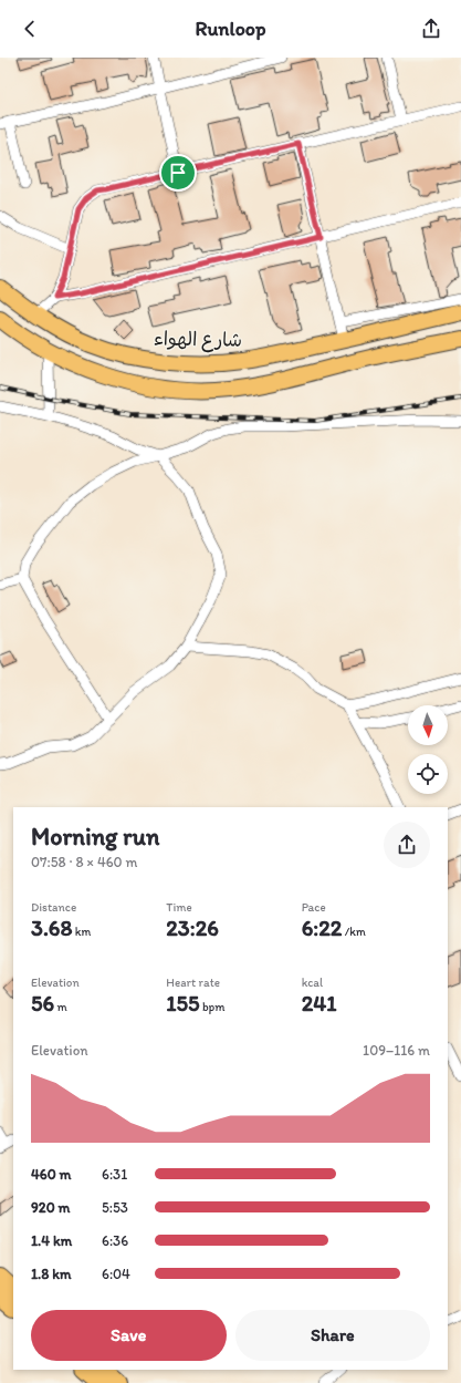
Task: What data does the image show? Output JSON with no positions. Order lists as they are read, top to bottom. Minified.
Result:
{"streets":{"main road":["شارع الهواء"]},"north":"bottom","page":{"header":"Runloop","heading":["Morning run","07:58 · 8 × 460 m"],"stats":[["Distance","3.68 km"],["Time","23:26"],["Pace","6:22 /km"],["Elevation","56 m"],["Heart rate","155 bpm"],["kcal","241"]],"chart":["Elevation","109–116 m"],"list":[{"name":"460 m","note":"6:31"},{"name":"920 m","note":"5:53"},{"name":"1.4 km","note":"6:36"},{"name":"1.8 km","note":"6:04"}],"buttons":["Save","Share"]}}
